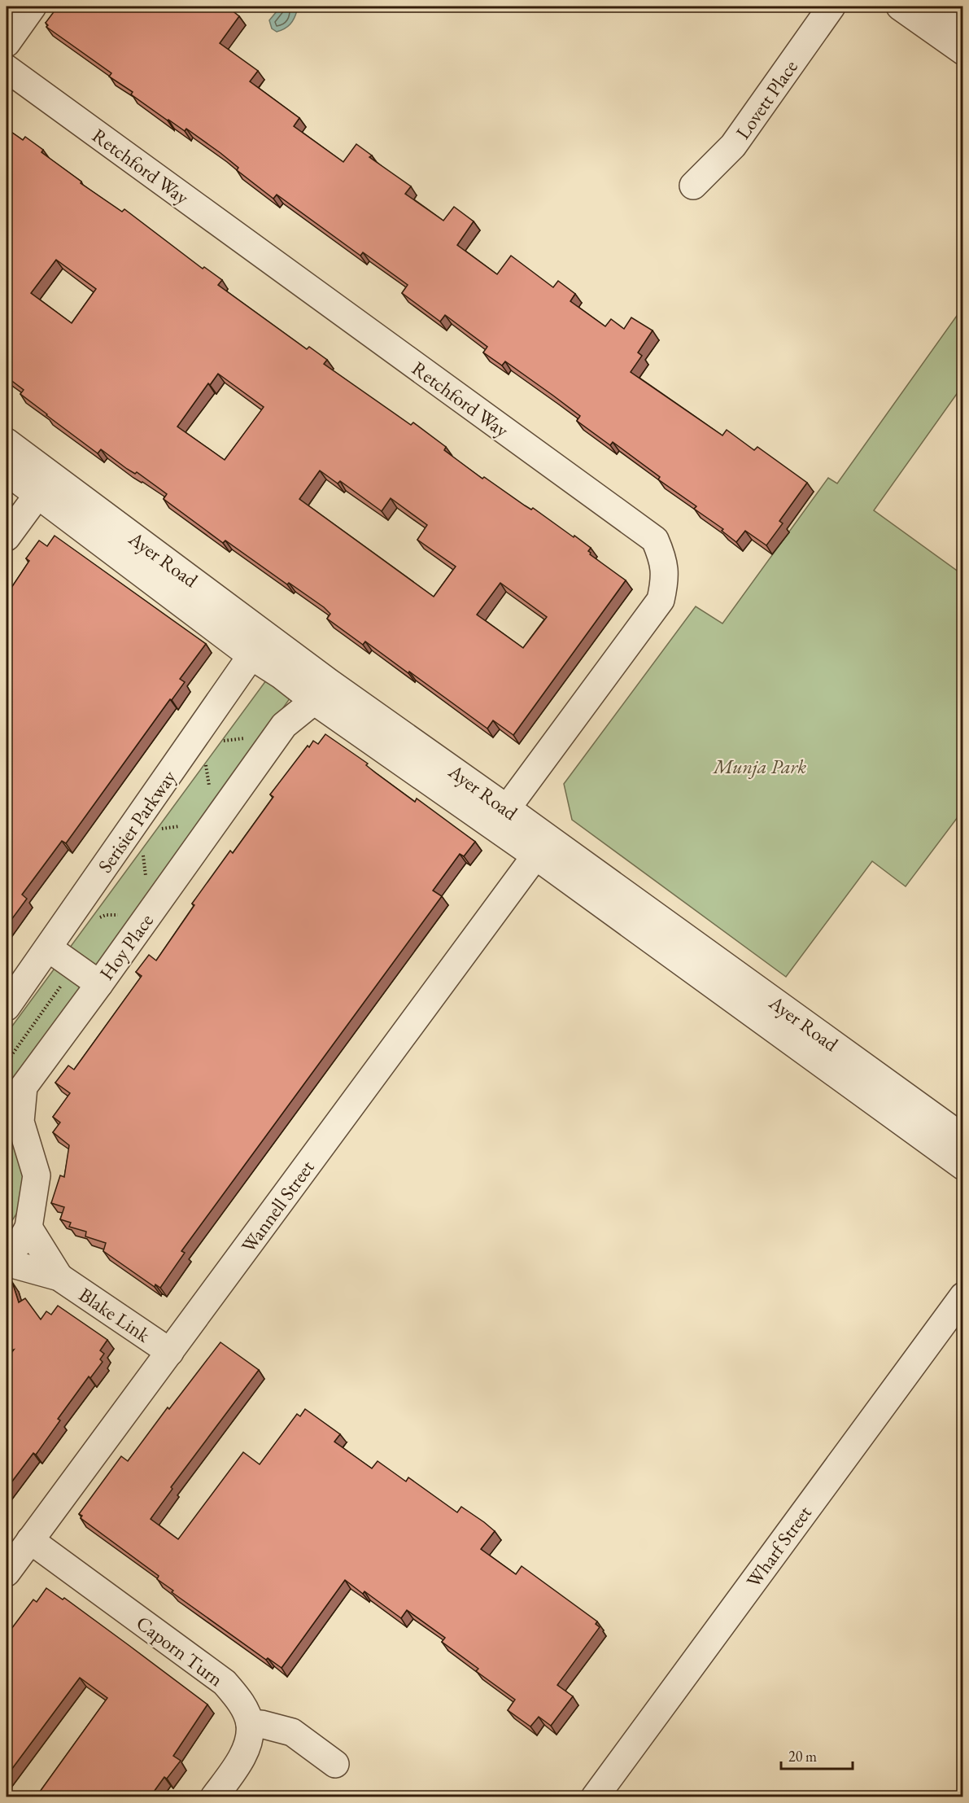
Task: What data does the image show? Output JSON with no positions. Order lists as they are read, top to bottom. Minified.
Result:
{"streets":{"street":["Lovett Place","Retchford Way","Ayer Road","Serisier Parkway","Hoy Place","Wannell Street","Blake Link","Wharf Street","Caporn Turn"]},"crossings":[["Retchford Way","Ayer Road"],["Ayer Road","Serisier Parkway"],["Ayer Road","Hoy Place"],["Ayer Road","Wannell Street"],["Hoy Place","Blake Link"],["Wannell Street","Blake Link"],["Wannell Street","Caporn Turn"]],"parks":["Munja Park"],"scale_bar":"20 m"}
